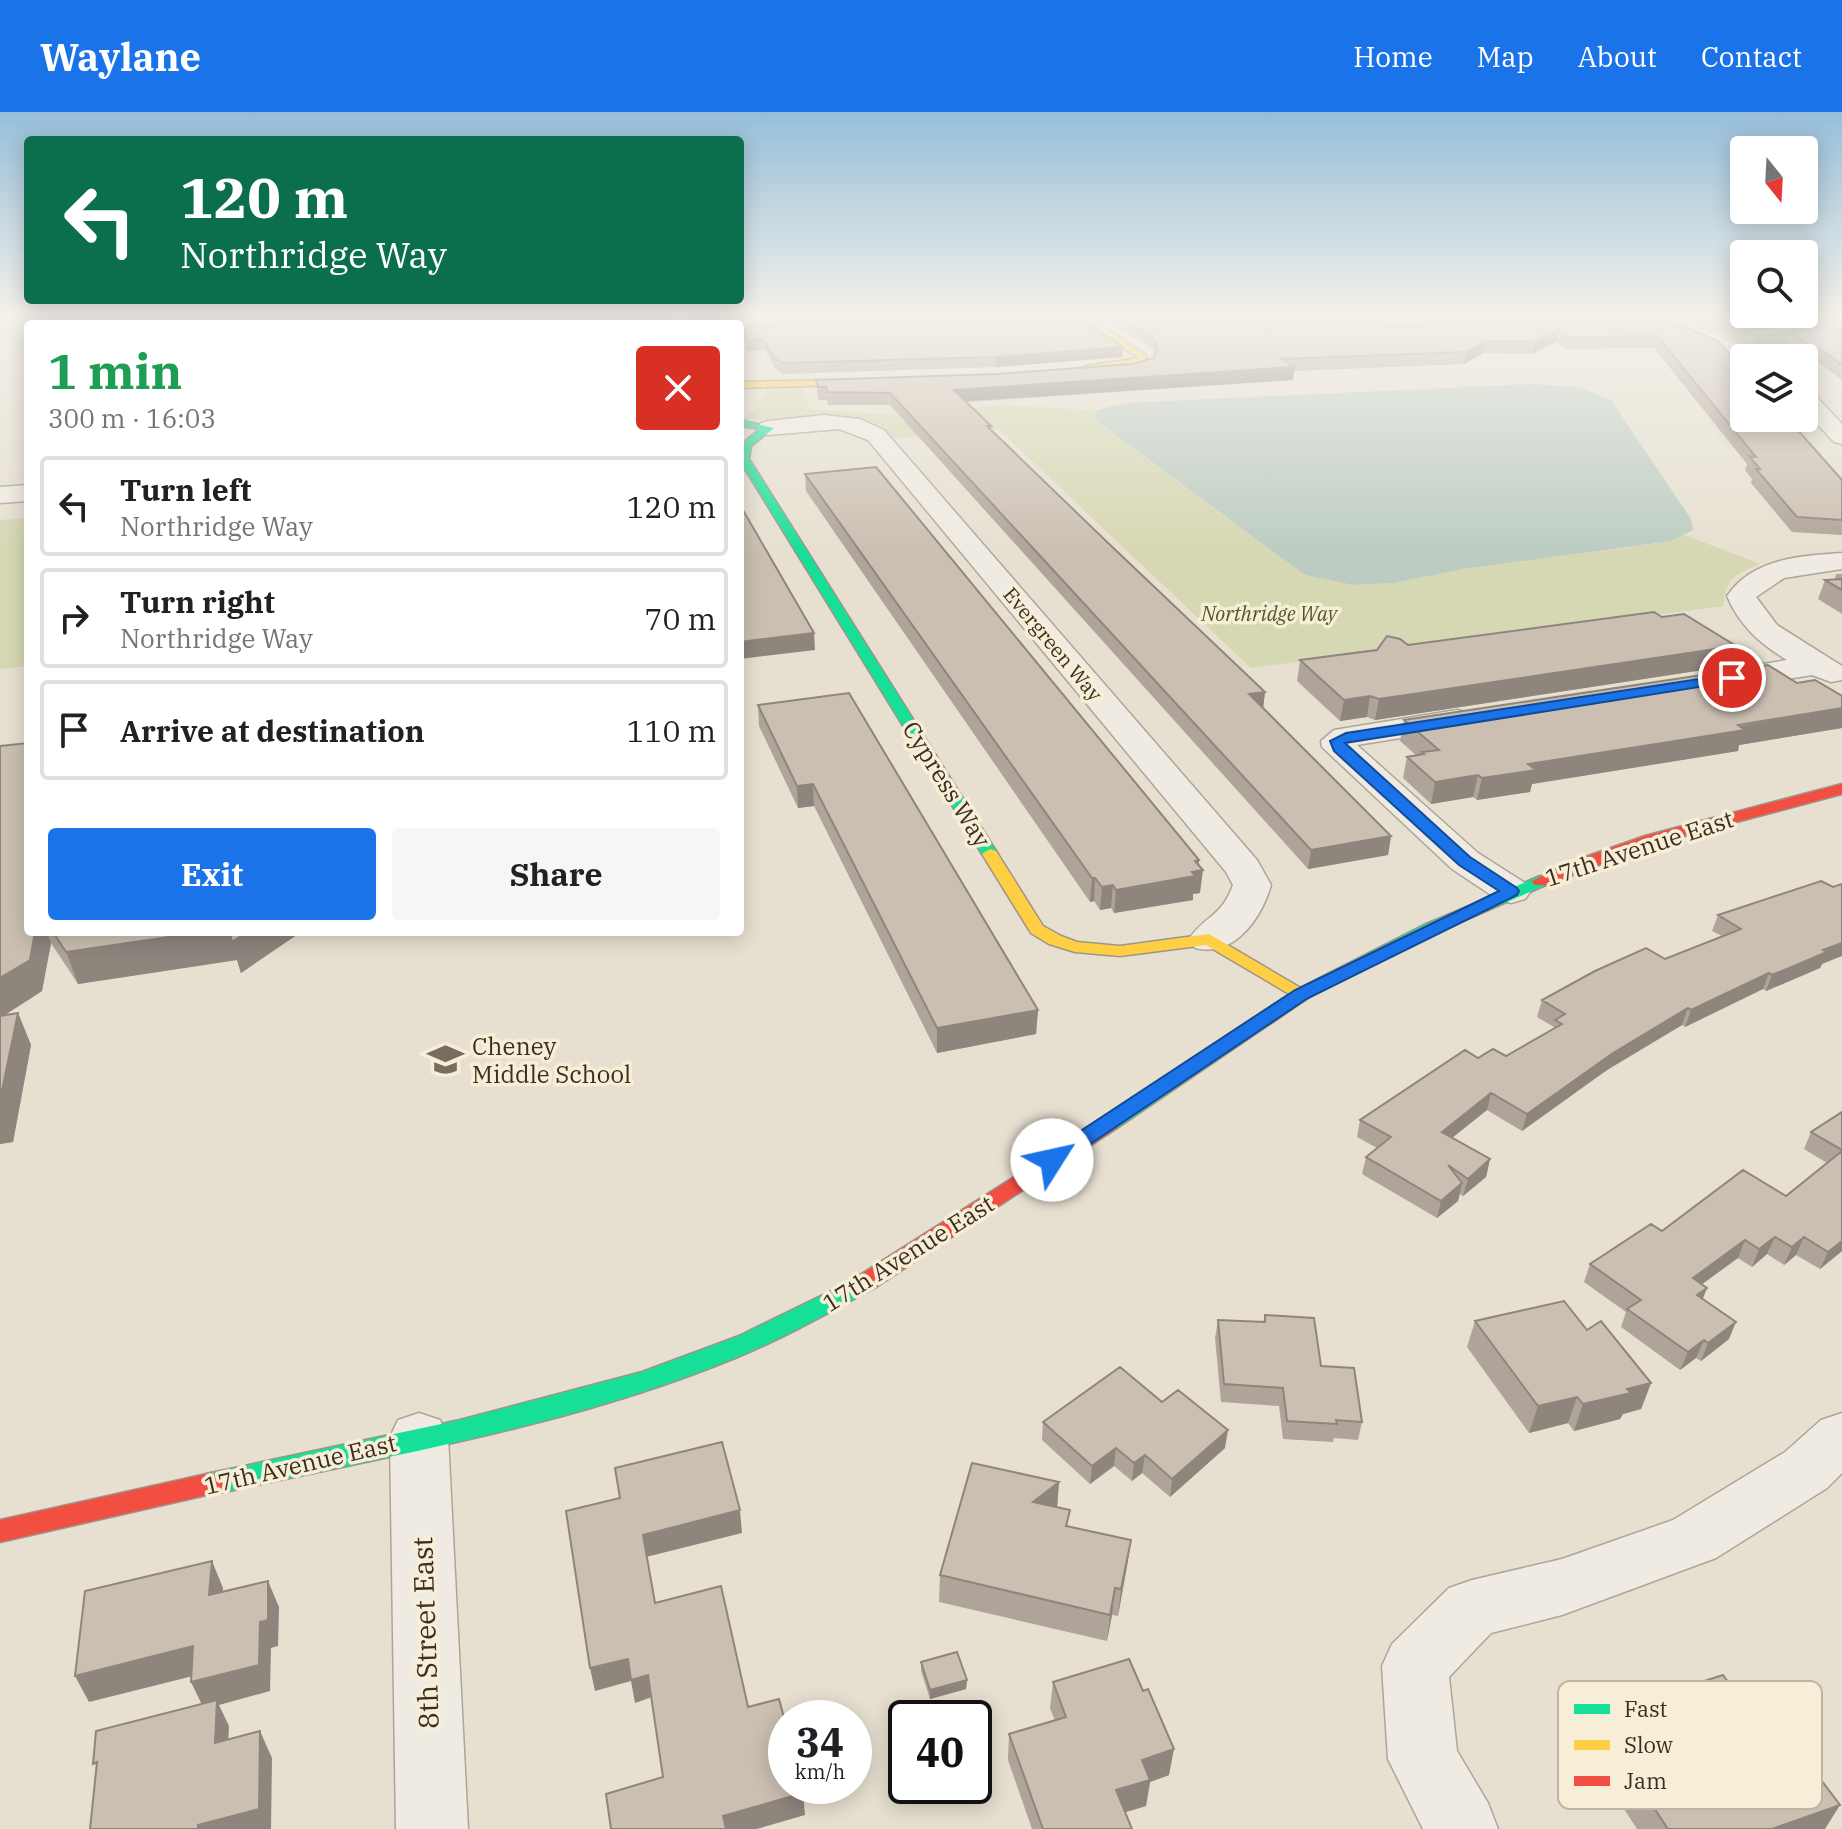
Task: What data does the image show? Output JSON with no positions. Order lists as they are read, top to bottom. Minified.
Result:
{"streets":{"street":["Evergreen Way","Cypress Way","17th Avenue East","8th Street East"]},"crossings":[["Evergreen Way","Cypress Way"],["17th Avenue East","8th Street East"]],"parks":["Northridge Way"],"places":{"school or university":["Cheney Middle School"]},"legend":["Fast","Slow","Jam"],"north":"bottom","page":{"header":"Waylane","nav":["Home","Map","About","Contact"],"turn":["120 m","Northridge Way"],"heading":["1 min","300 m · 16:03"],"list":[{"name":"Turn left","note":"Northridge Way","value":"120 m"},{"name":"Turn right","note":"Northridge Way","value":"70 m"},{"name":"Arrive at destination","value":"110 m"}],"buttons":["Exit","Share"],"speed":"34 km/h","limit":"40"}}
